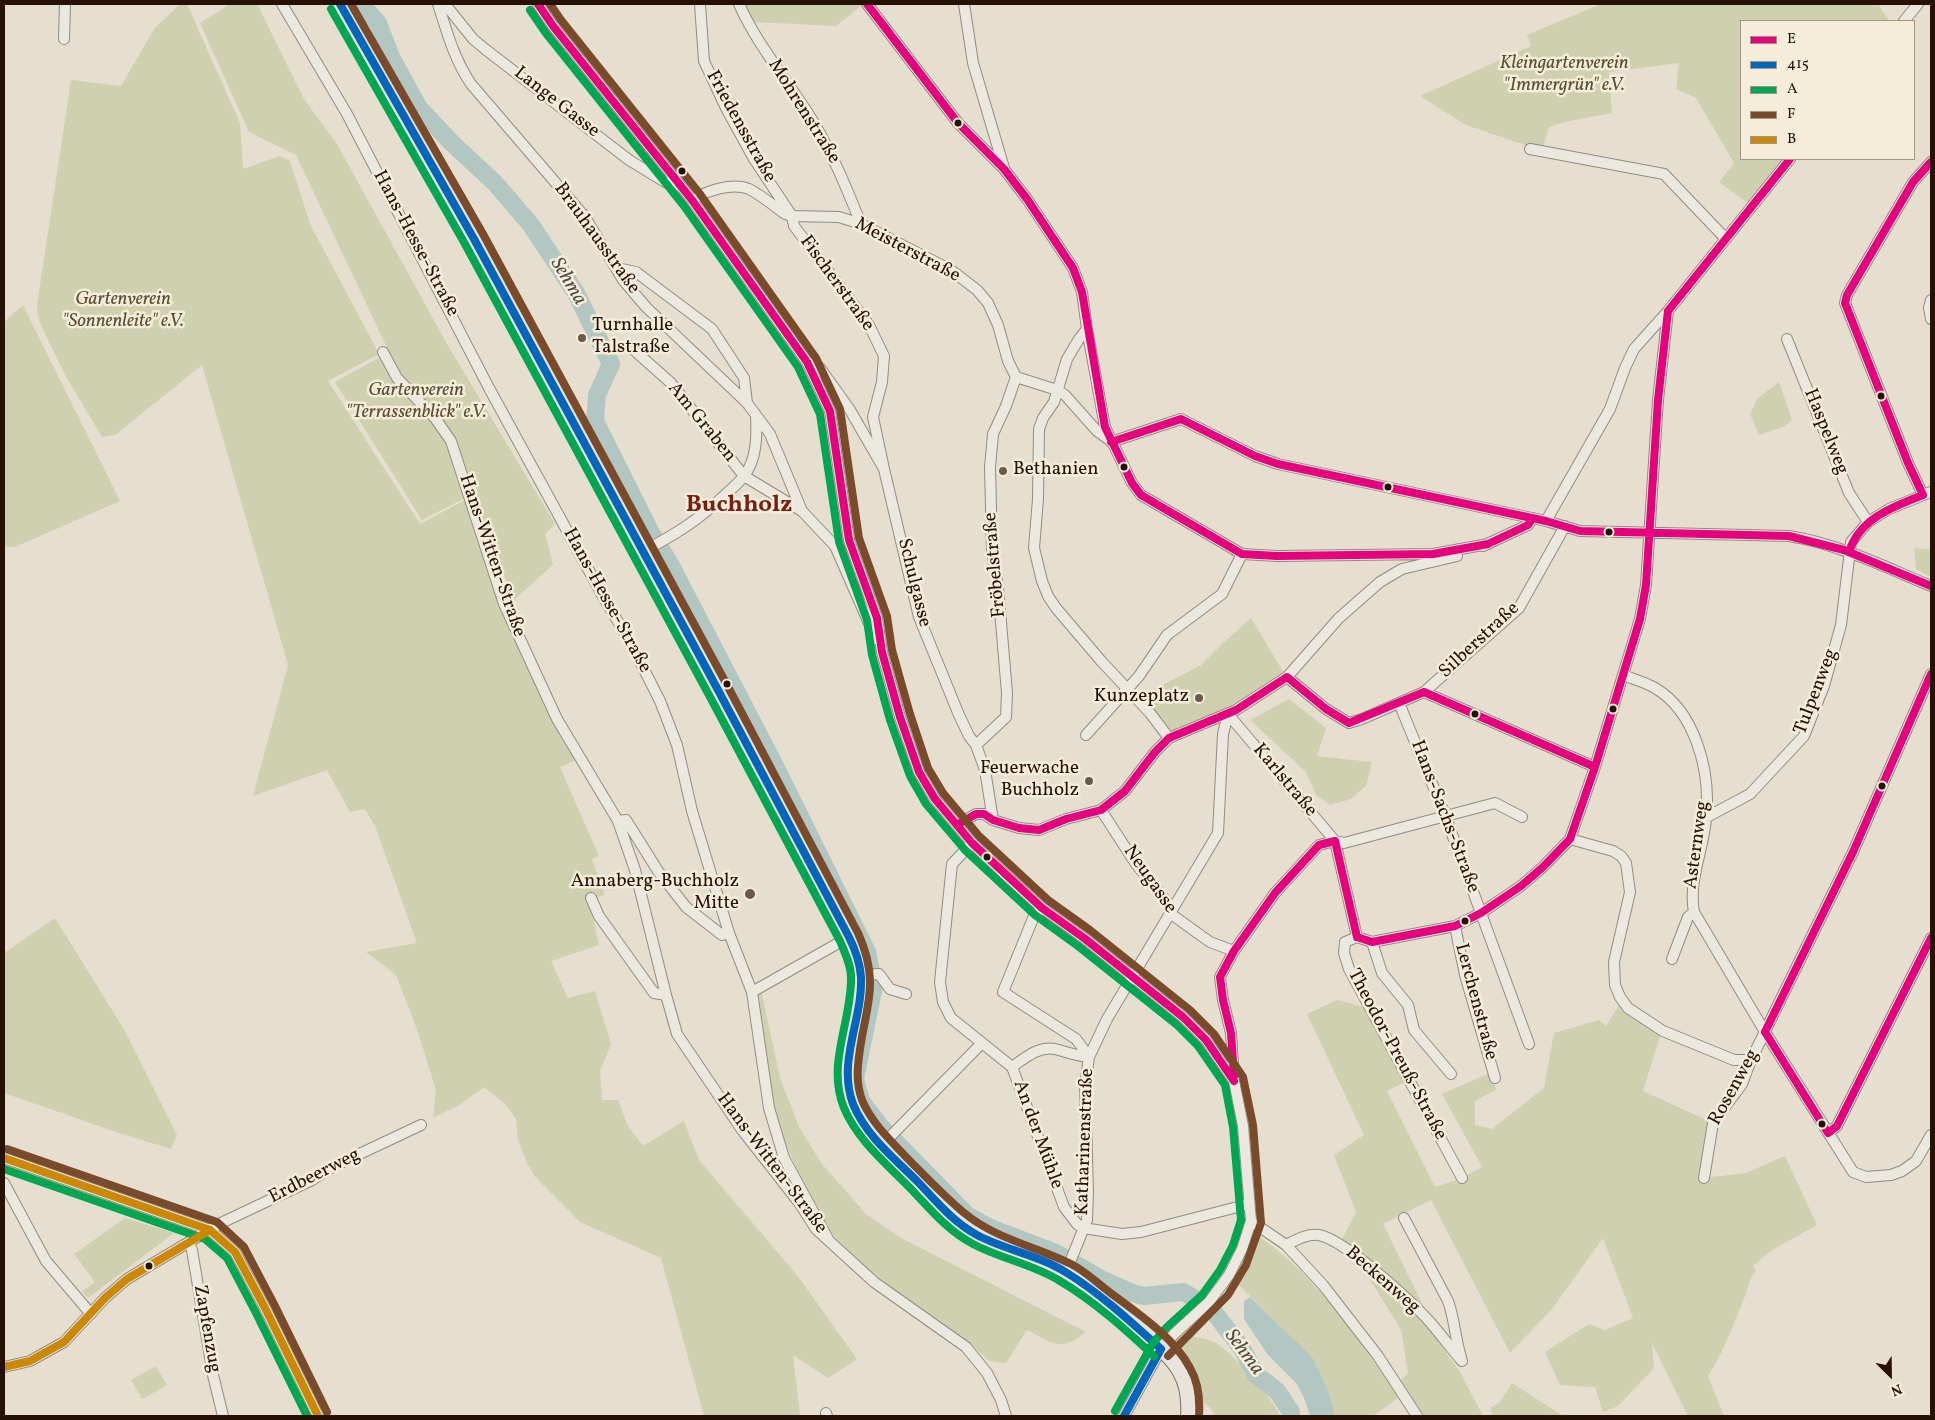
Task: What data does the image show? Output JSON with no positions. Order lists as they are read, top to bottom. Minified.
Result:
{"streets":{"street":["Lange Gasse","Mohrenstraße","Friedensstraße","Brauhausstraße","Hans-Hesse-Straße","Meisterstraße","Fischerstraße","Am Graben","Haspelweg","Hans-Witten-Straße","Fröbelstraße","Schulgasse","Silberstraße","Tulpenweg","Karlstraße","Hans-Sachs-Straße","Asternweg","Neugasse","Lerchenstraße","Theodor-Preuß-Straße","Rosenweg","An der Mühle","Katharinenstraße","Erdbeerweg","Beckenweg","Zapfenzug"]},"crossings":[["Mohrenstraße","Meisterstraße"],["Friedensstraße","Meisterstraße"],["Friedensstraße","Fischerstraße"],["Hans-Hesse-Straße","Hans-Witten-Straße"],["Meisterstraße","Fischerstraße"],["Meisterstraße","Fröbelstraße"],["Fischerstraße","Schulgasse"],["Fröbelstraße","Schulgasse"],["Silberstraße","Hans-Sachs-Straße"],["Tulpenweg","Asternweg"],["Karlstraße","Theodor-Preuß-Straße"],["Karlstraße","Katharinenstraße"],["Neugasse","Katharinenstraße"],["An der Mühle","Katharinenstraße"],["Erdbeerweg","Zapfenzug"]],"districts":["Buchholz"],"water":["Sehma"],"parks":["Kleingartenverein \"Immergrün\" e.V.","Gartenverein \"Sonnenleite\" e.V.","Gartenverein \"Terrassenblick\" e.V."],"places":["Turnhalle Talstraße","Bethanien","Kunzeplatz","Feuerwache Buchholz","Annaberg-Buchholz Mitte"],"lines":["transit line E","transit line 415","transit line F","transit line A","transit line B"],"legend":["E","415","A","F","B"],"north":"bottom right"}
